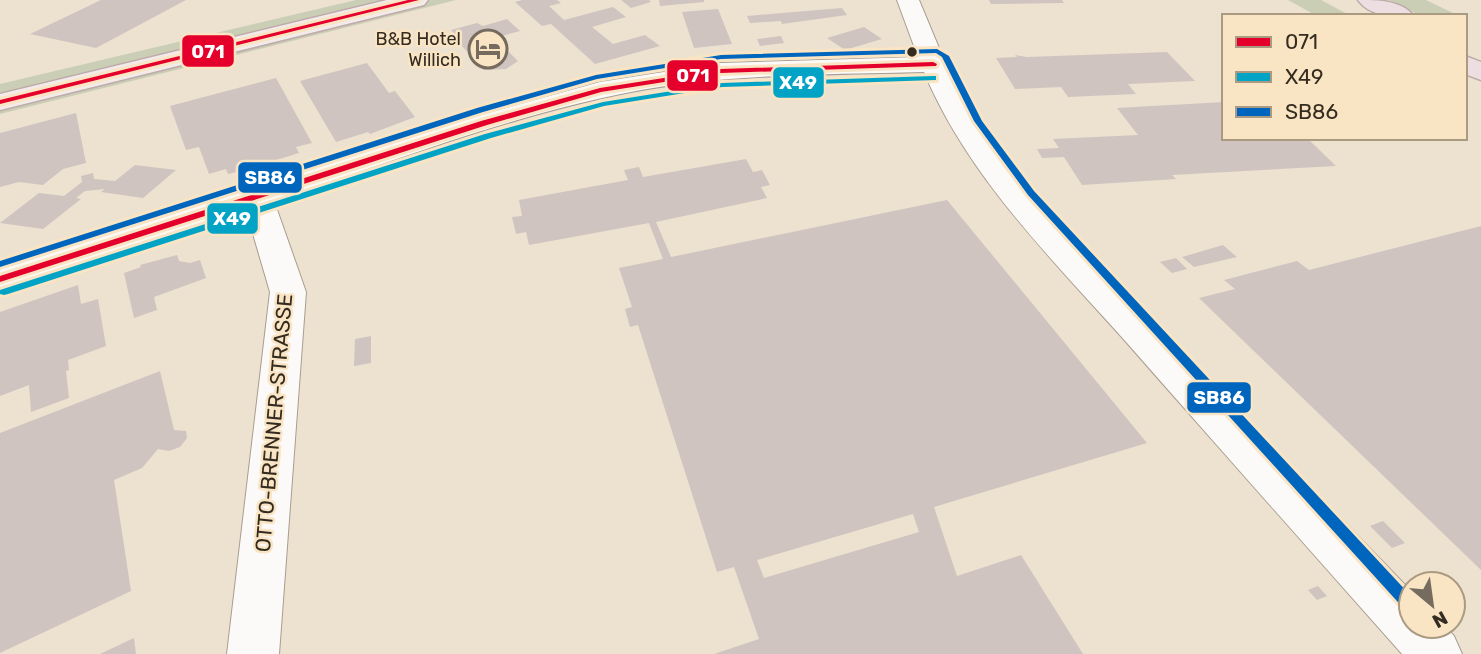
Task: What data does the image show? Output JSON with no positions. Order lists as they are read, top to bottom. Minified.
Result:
{"streets":{"street":["OTTO-BRENNER-STRASSE"]},"places":{"hotel":["B&B Hotel Willich"]},"lines":["transit line 071","transit line SB86","transit line X49"],"legend":["071","X49","SB86"],"north":"bottom right"}
